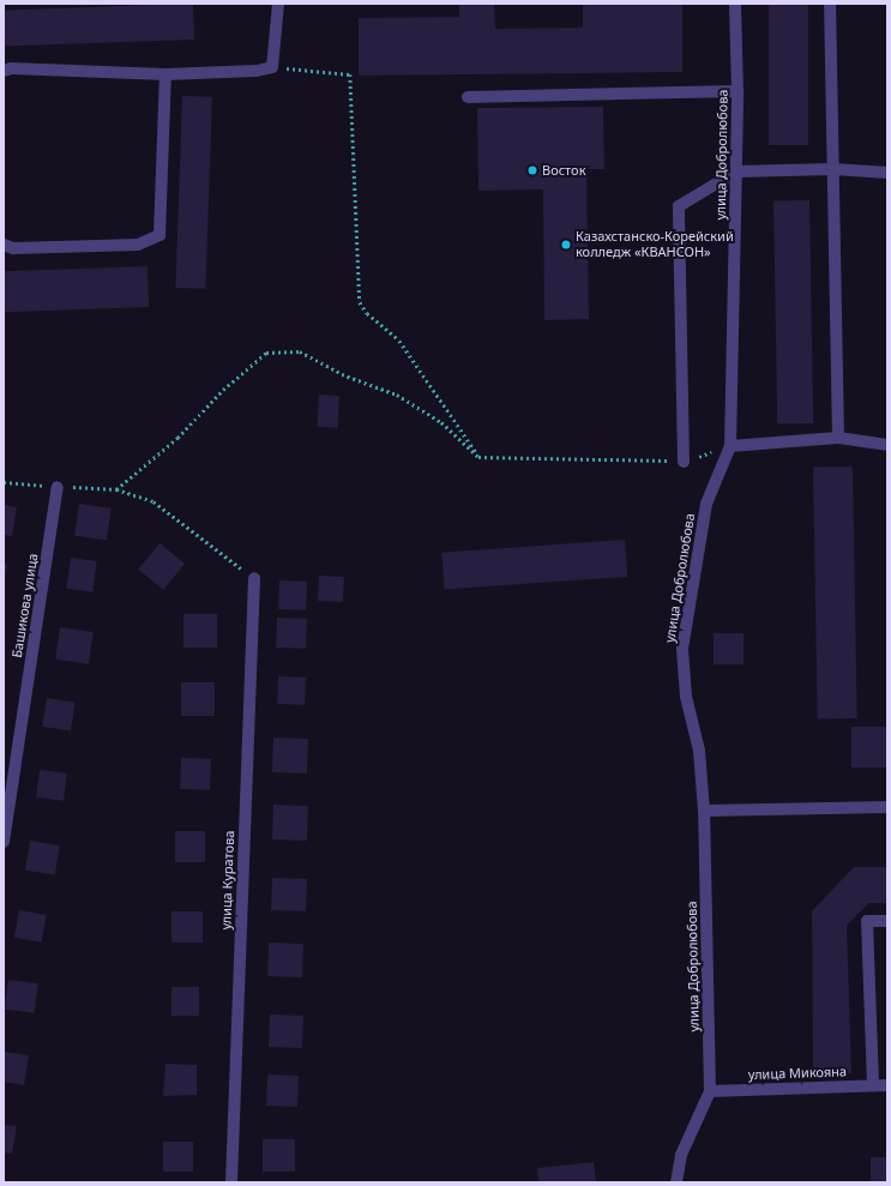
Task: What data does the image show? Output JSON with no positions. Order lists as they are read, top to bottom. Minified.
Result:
{"streets":{"street":["улица Добролюбова","Башикова улица","улица Куратова","улица Микояна"]},"crossings":[["улица Добролюбова","улица Микояна"]],"places":["Восток","Казахстанско-Корейский колледж «КВАНСОН»"]}
